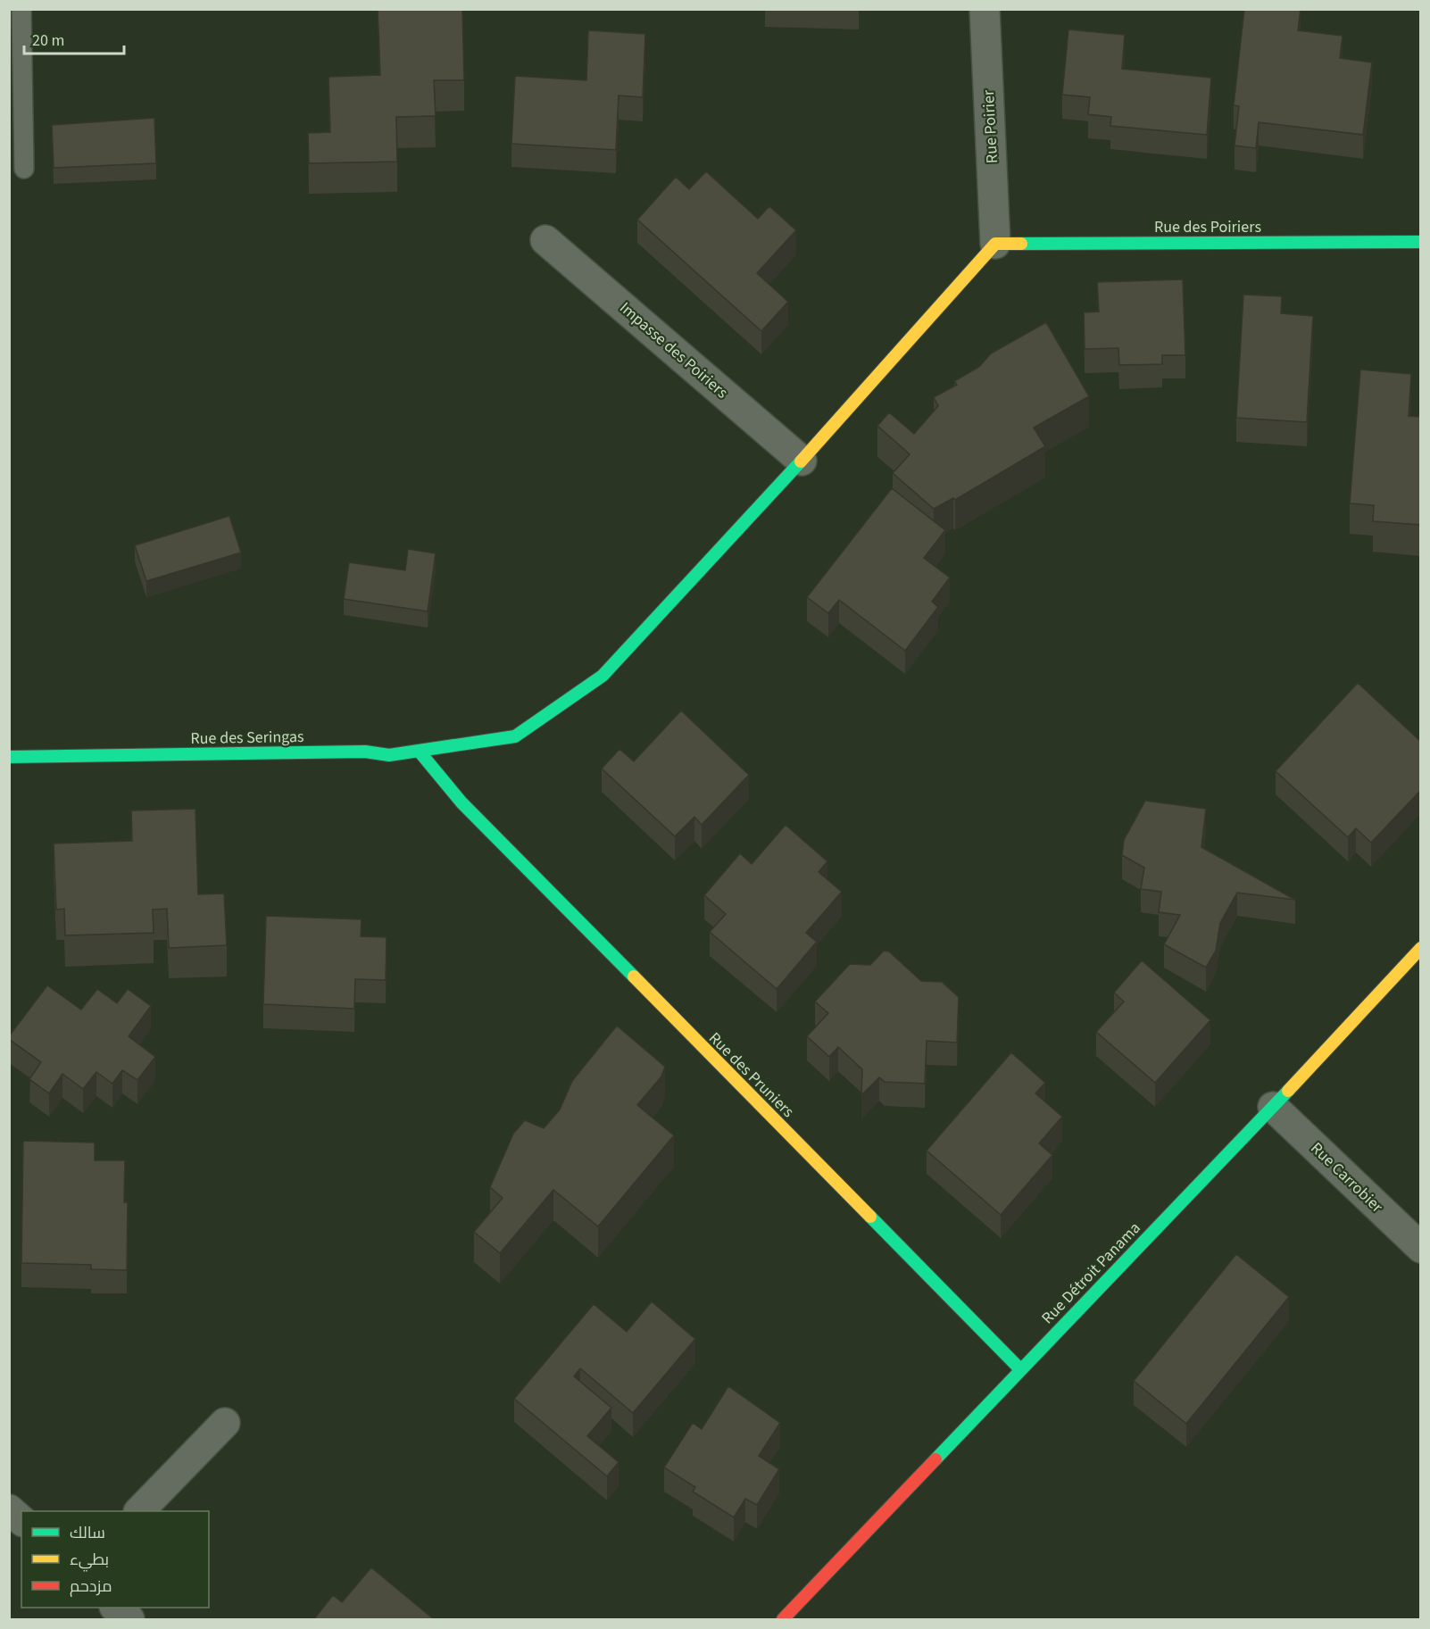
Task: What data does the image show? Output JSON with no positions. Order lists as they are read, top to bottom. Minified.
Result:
{"streets":{"street":["Rue Poirier","Rue des Poiriers","Impasse des Poiriers","Rue des Seringas","Rue des Pruniers","Rue Carrobier","Rue Détroit Panama"]},"crossings":[["Rue Poirier","Rue des Poiriers"],["Rue Poirier","Rue des Seringas"],["Rue des Poiriers","Rue des Seringas"],["Impasse des Poiriers","Rue des Seringas"],["Rue des Seringas","Rue des Pruniers"],["Rue des Pruniers","Rue Détroit Panama"],["Rue Carrobier","Rue Détroit Panama"]],"legend":["سالك","بطيء","مزدحم"],"scale_bar":"20 m"}
